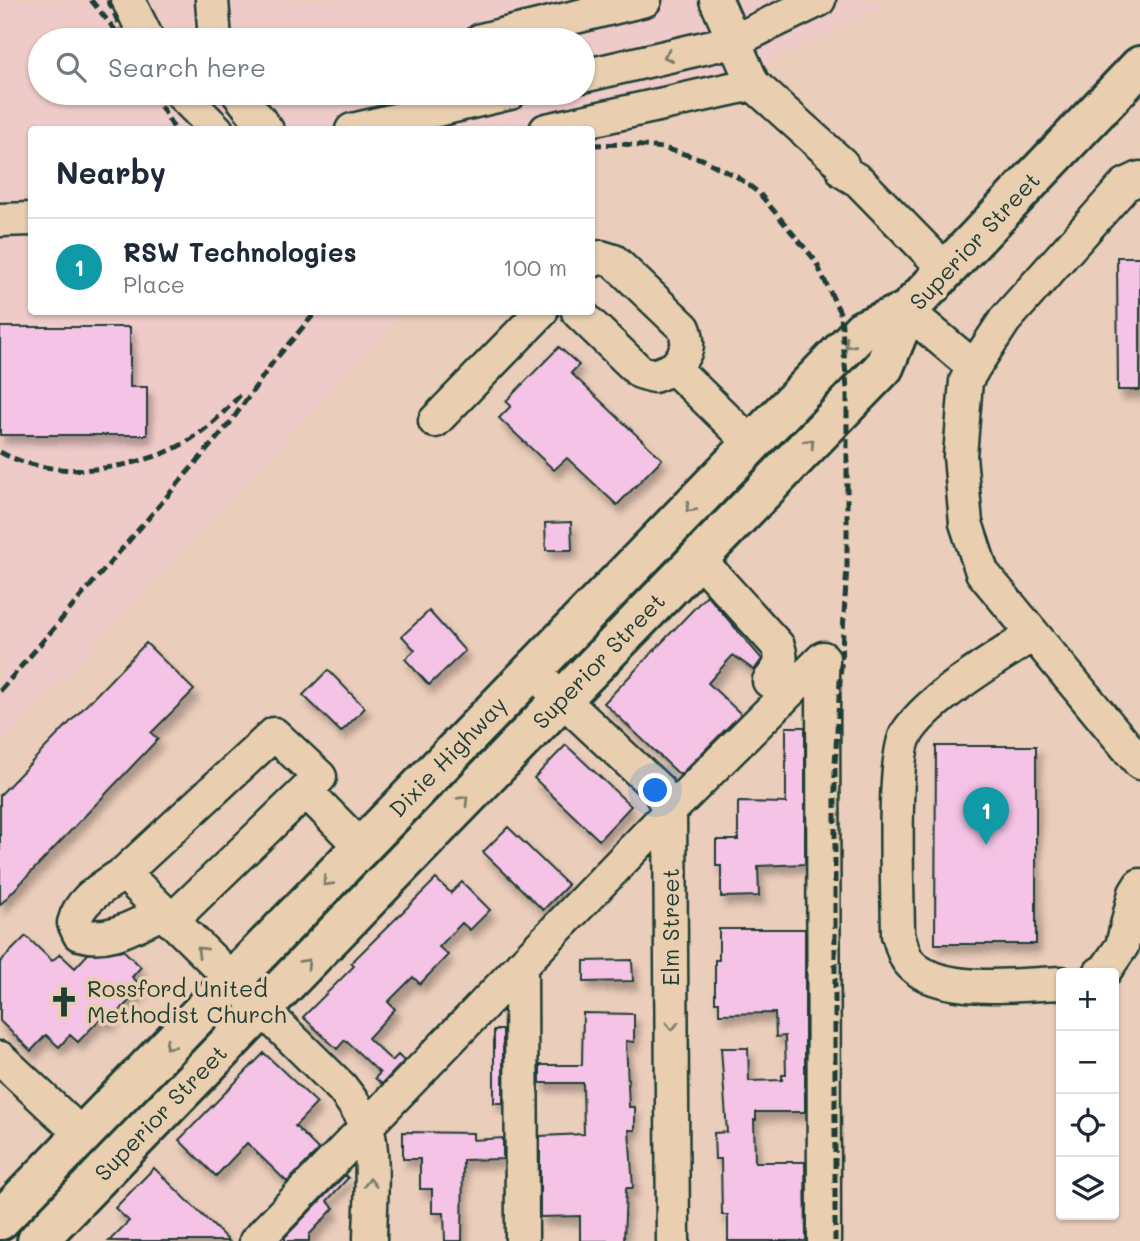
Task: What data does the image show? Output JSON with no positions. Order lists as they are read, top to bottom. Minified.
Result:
{"streets":{"main road":["Superior Street","Dixie Highway"],"street":["Elm Street"]},"crossings":[["Superior Street","Dixie Highway"]],"one_way":["Superior Street","Dixie Highway"],"places":{"church":["Rossford United Methodist Church"]},"page":{"search":"Search here","heading":"Nearby","list":[{"mark":"1","name":"RSW Technologies","note":"Place","value":"100 m"}],"pins":"1","map_buttons":["+","−"]}}
